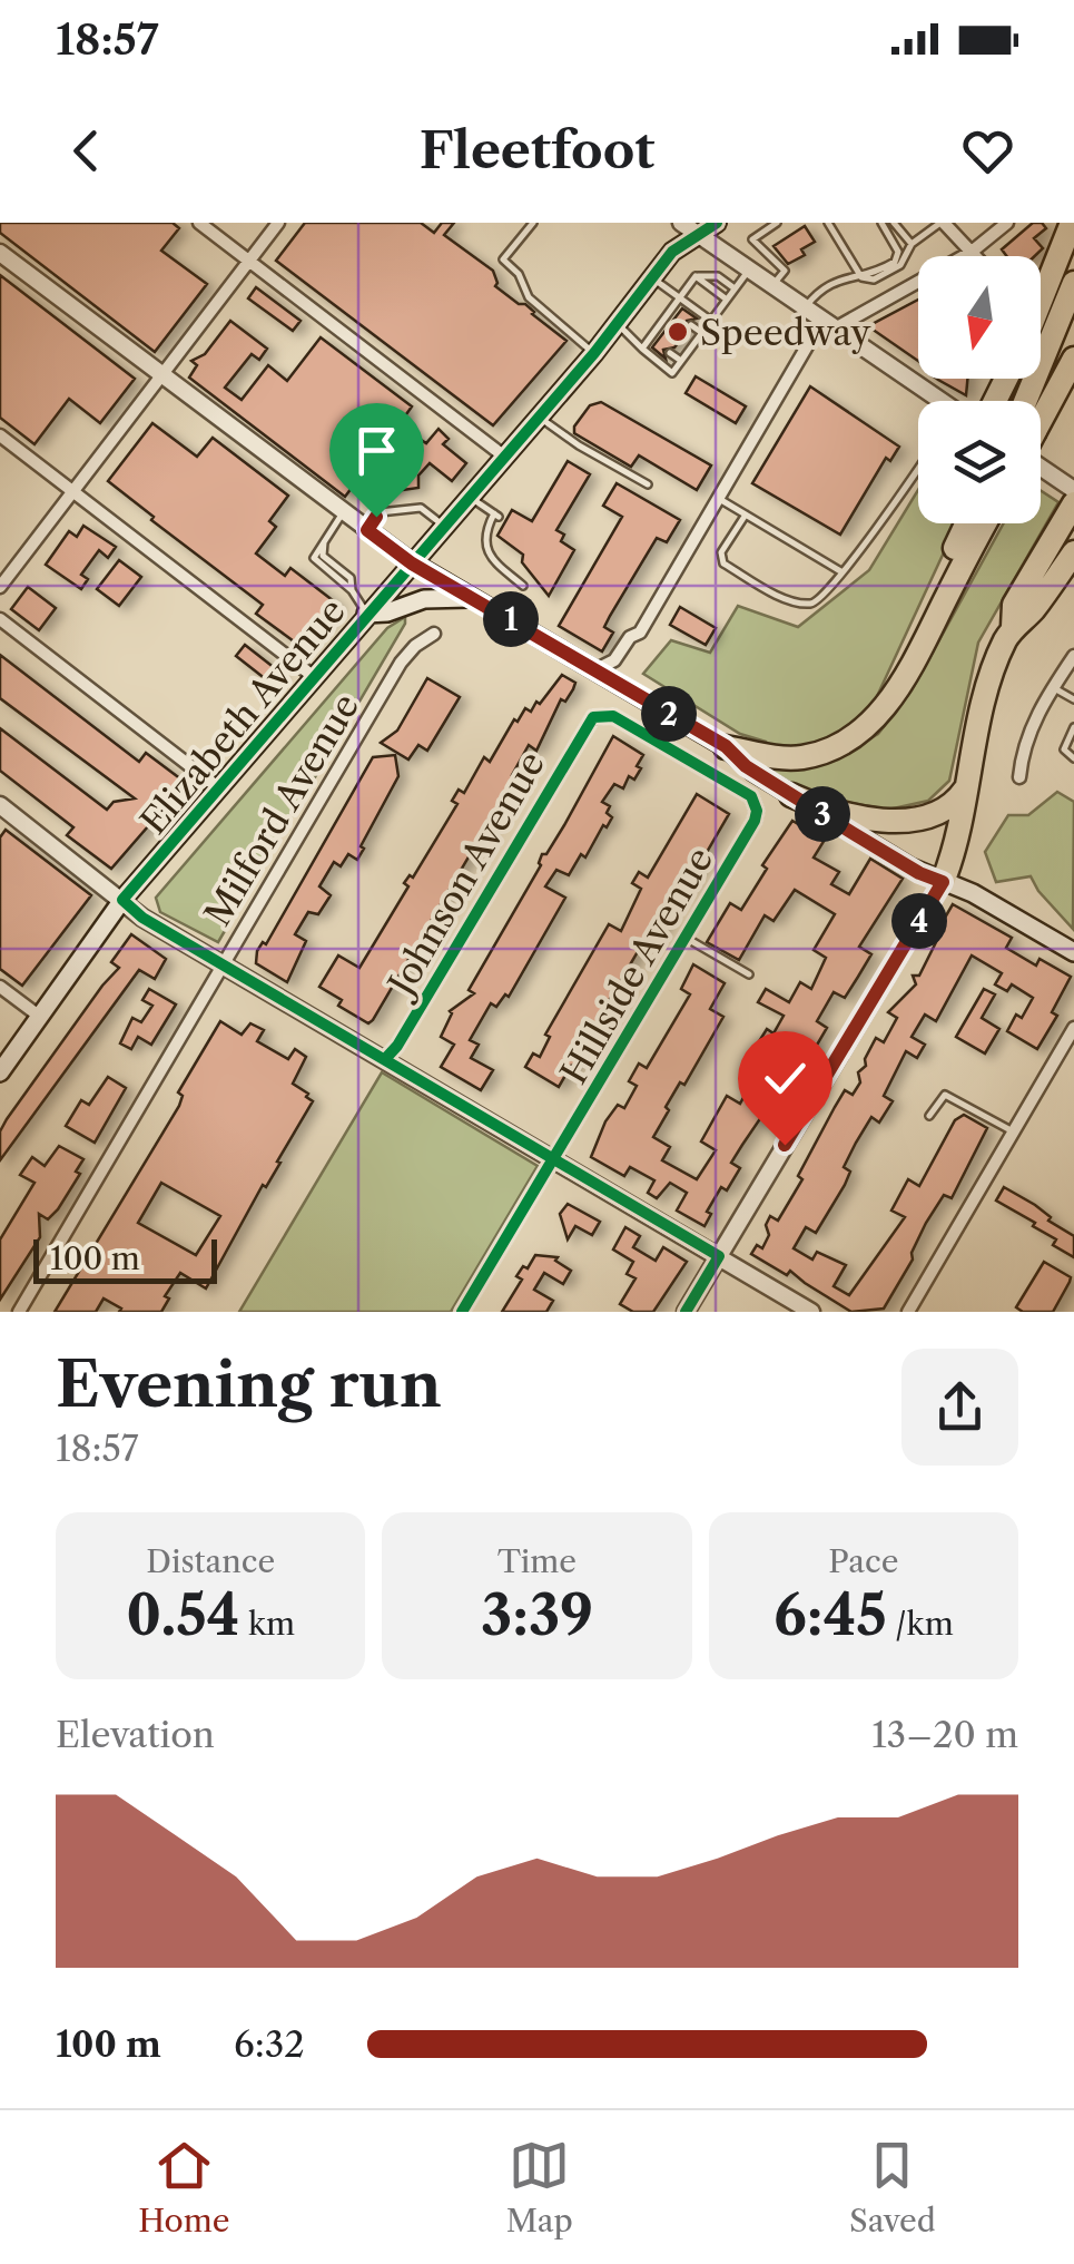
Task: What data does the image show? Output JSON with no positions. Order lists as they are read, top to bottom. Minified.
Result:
{"streets":{"main road":["Elizabeth Avenue"],"street":["Milford Avenue","Johnson Avenue","Hillside Avenue"]},"crossings":[["Johnson Avenue","Hillside Avenue"]],"places":["Speedway"],"scale_bar":"100 m","north":"bottom","page":{"status":"18:57","header":"Fleetfoot","pins":["1","2","3","4"],"scale":"100 m","heading":["Evening run","18:57"],"stats":[["Distance","0.54 km"],["Time","3:39"],["Pace","6:45 /km"]],"chart":["Elevation","13–20 m"],"list":[{"name":"100 m","note":"6:32"}],"tabs":["Home","Map","Saved"]}}
